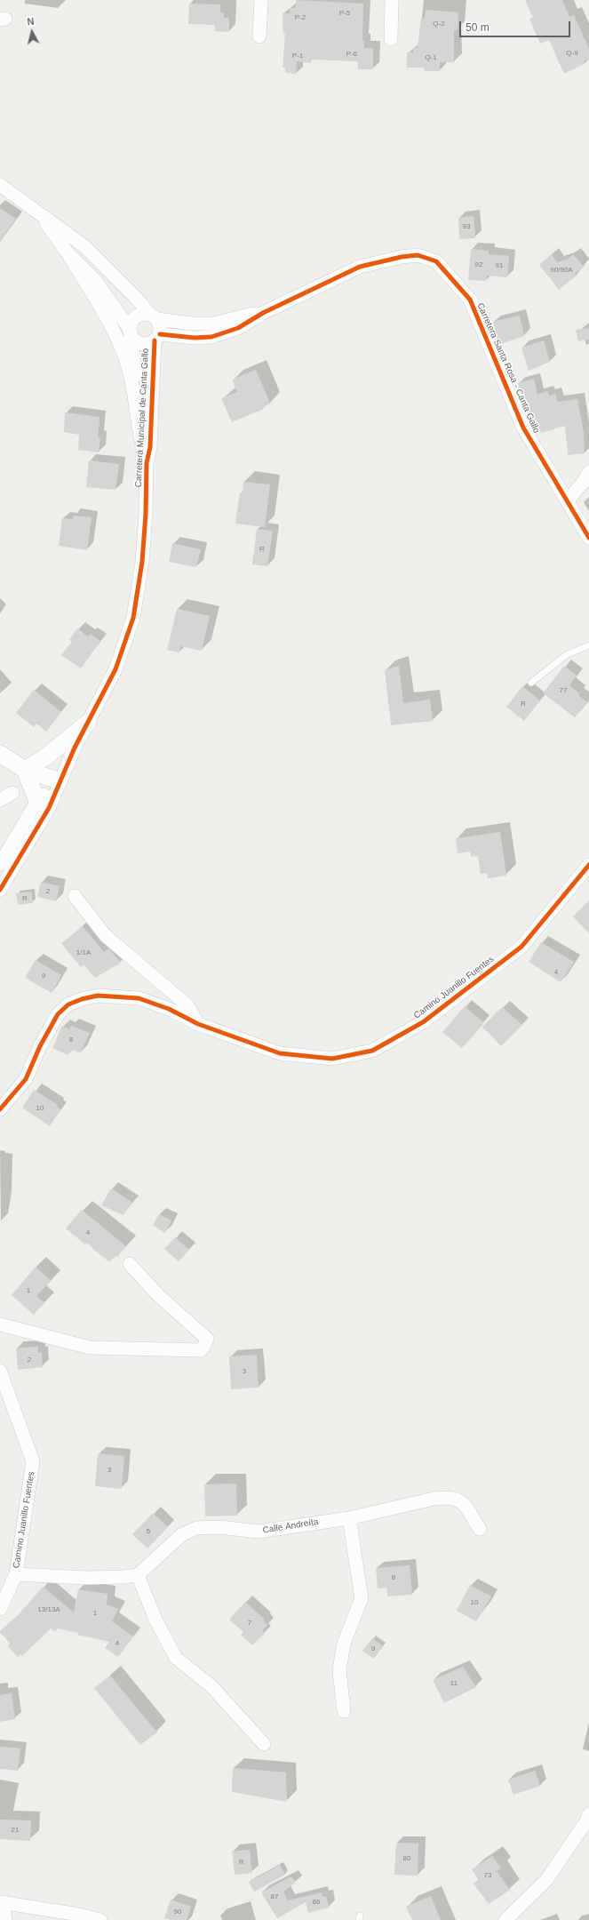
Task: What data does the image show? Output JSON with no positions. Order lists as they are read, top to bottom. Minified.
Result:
{"streets":{"street":["Carretera Santa Rosa - Canta Gallo","Carretera Municipal de Canta Gallo","Camino Juanillo Fuentes","Calle Andreíta"]},"crossings":[["Carretera Santa Rosa - Canta Gallo","Carretera Municipal de Canta Gallo"]],"house_numbers":["P-5","P-2","Q-2","Q-9","P-6","P-1","Q-1","93","92","91","90/90A","R","77","R","2","R","1/1A","4","9","8","10","4","1","2","3","3","5","8","10","13/13A","1","7","4","9","11","21","80","R","73","87","86","90"],"scale_bar":"50 m","north":"top"}
